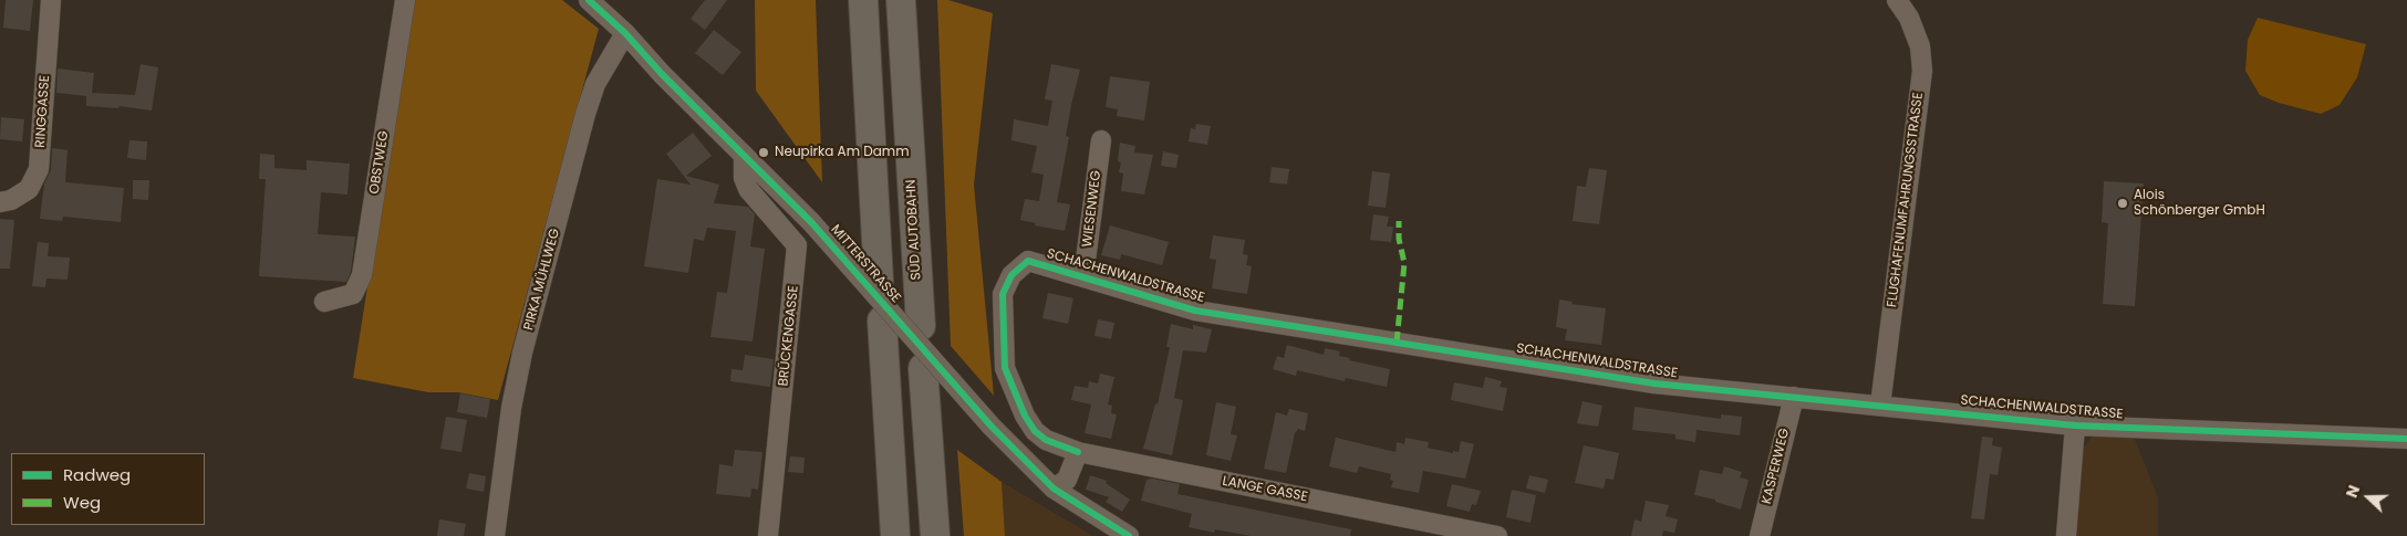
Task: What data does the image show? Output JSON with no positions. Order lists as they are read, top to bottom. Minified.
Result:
{"streets":{"highway":["SÜD AUTOBAHN"],"street":["RINGGASSE","OBSTWEG","FLUGHAFENUMFAHRUNGSSTRASSE","WIESENWEG","MITTERSTRASSE","SCHACHENWALDSTRASSE","PIRKA MÜHLWEG","BRÜCKENGASSE","KASPERWEG","LANGE GASSE"]},"crossings":[["FLUGHAFENUMFAHRUNGSSTRASSE","SCHACHENWALDSTRASSE"],["WIESENWEG","SCHACHENWALDSTRASSE"],["MITTERSTRASSE","PIRKA MÜHLWEG"],["MITTERSTRASSE","BRÜCKENGASSE"],["SCHACHENWALDSTRASSE","KASPERWEG"],["SCHACHENWALDSTRASSE","LANGE GASSE"]],"places":["Neupirka Am Damm","Alois Schönberger GmbH"],"legend":["Radweg","Weg"],"north":"left"}
